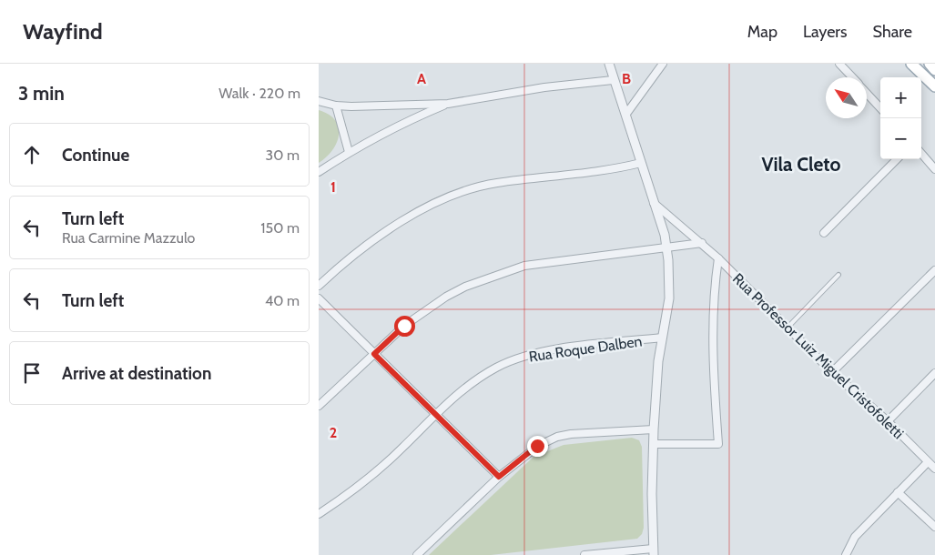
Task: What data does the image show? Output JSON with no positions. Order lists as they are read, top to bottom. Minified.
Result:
{"streets":{"street":["Rua Roque Dalben","Rua Professor Luiz Miguel Cristofoletti"]},"districts":["Vila Cleto"],"north":"top left","page":{"header":"Wayfind","nav":["Map","Layers","Share"],"heading":["3 min","Walk · 220 m"],"map_buttons":["+","−"],"list":[["Continue","30 m"],["Turn left","Rua Carmine Mazzulo","150 m"],["Turn left","40 m"],"Arrive at destination"]},"grid":{"columns":["A","B"],"rows":["1","2"]}}
